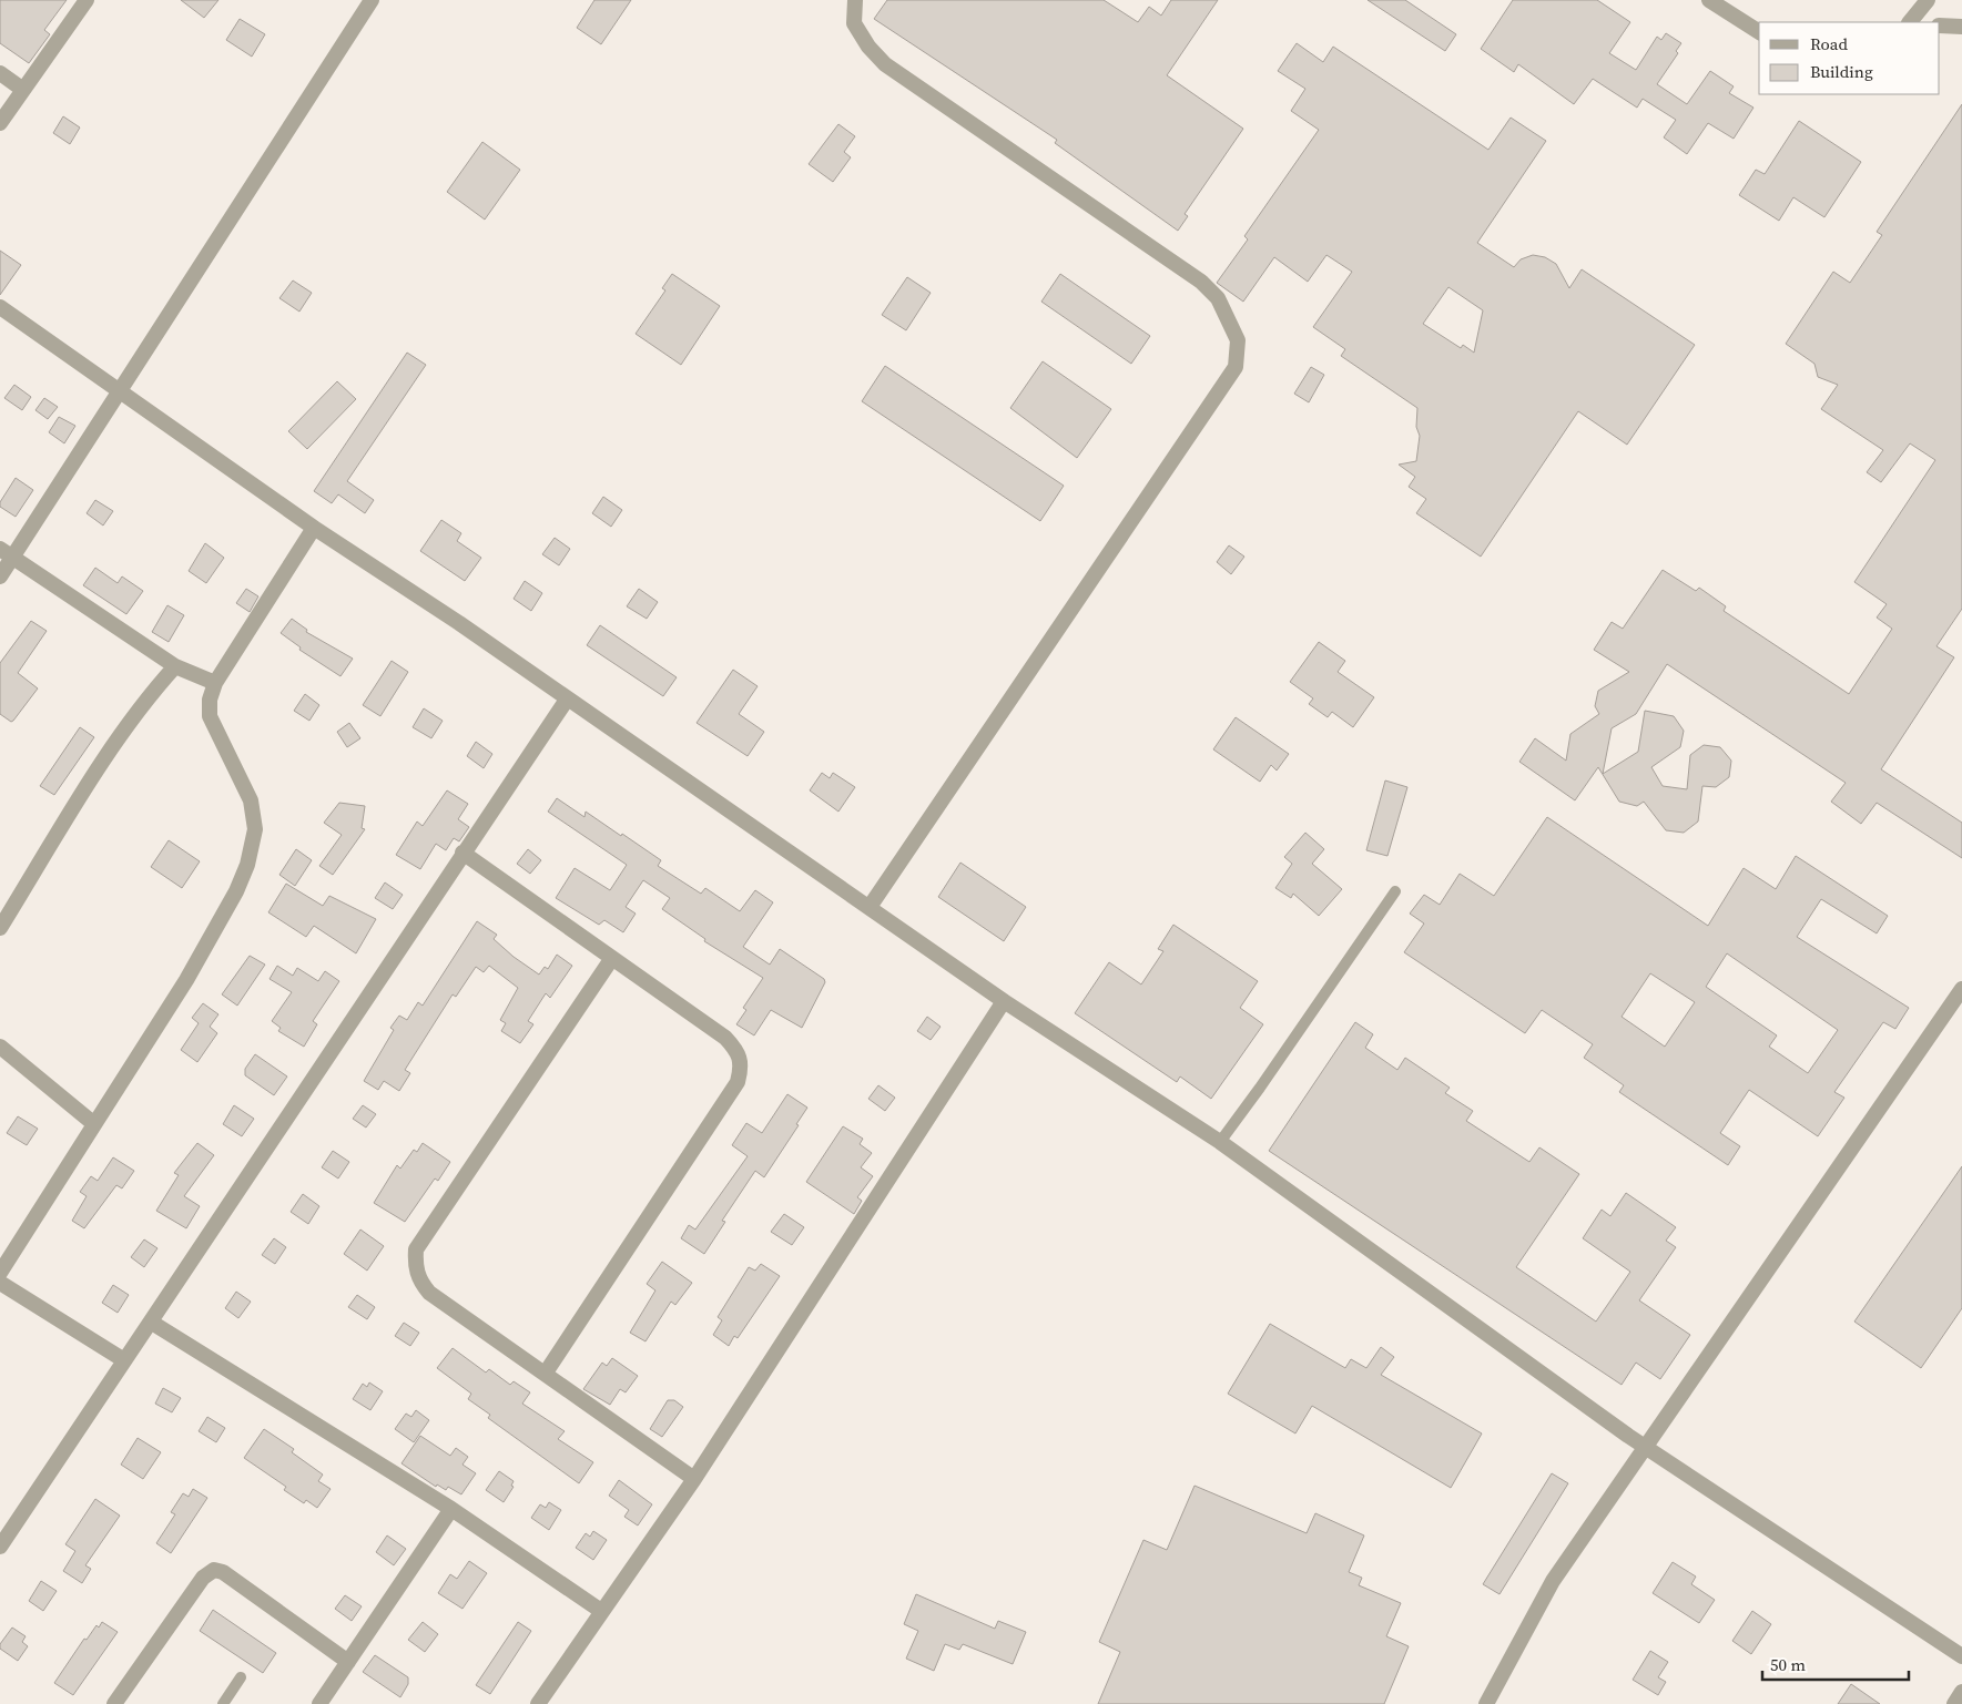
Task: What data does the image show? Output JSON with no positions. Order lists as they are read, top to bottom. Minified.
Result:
{"legend":["Road","Building"],"scale_bar":"50 m"}
